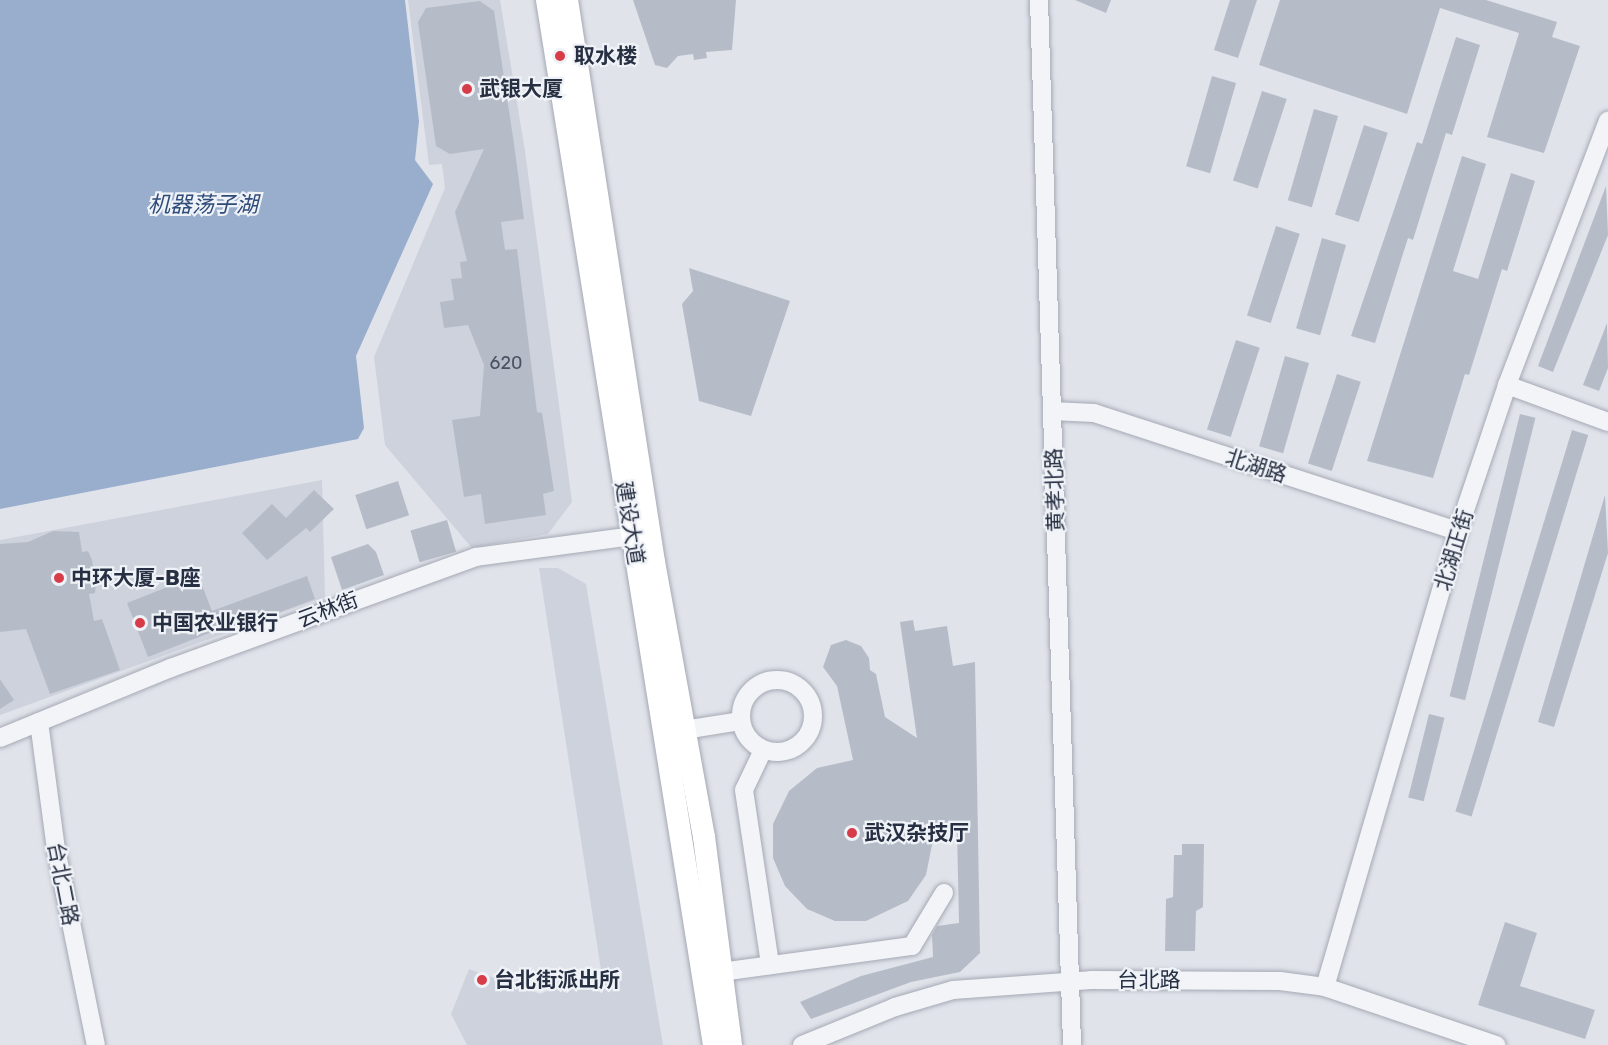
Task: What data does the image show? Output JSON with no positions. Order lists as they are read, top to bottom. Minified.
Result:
{"streets":{"main road":["建设大道"],"street":["北湖路","黄孝北路","北湖正街","云林街","台北二路","台北路"]},"crossings":[["北湖路","黄孝北路"],["北湖路","北湖正街"],["黄孝北路","台北路"],["建设大道","云林街"],["北湖正街","台北路"],["云林街","台北二路"]],"water":["机器荡子湖"],"places":["取水楼","武银大厦","中环大厦-B座","中国农业银行","武汉杂技厅","台北街派出所"],"house_numbers":["620"]}
